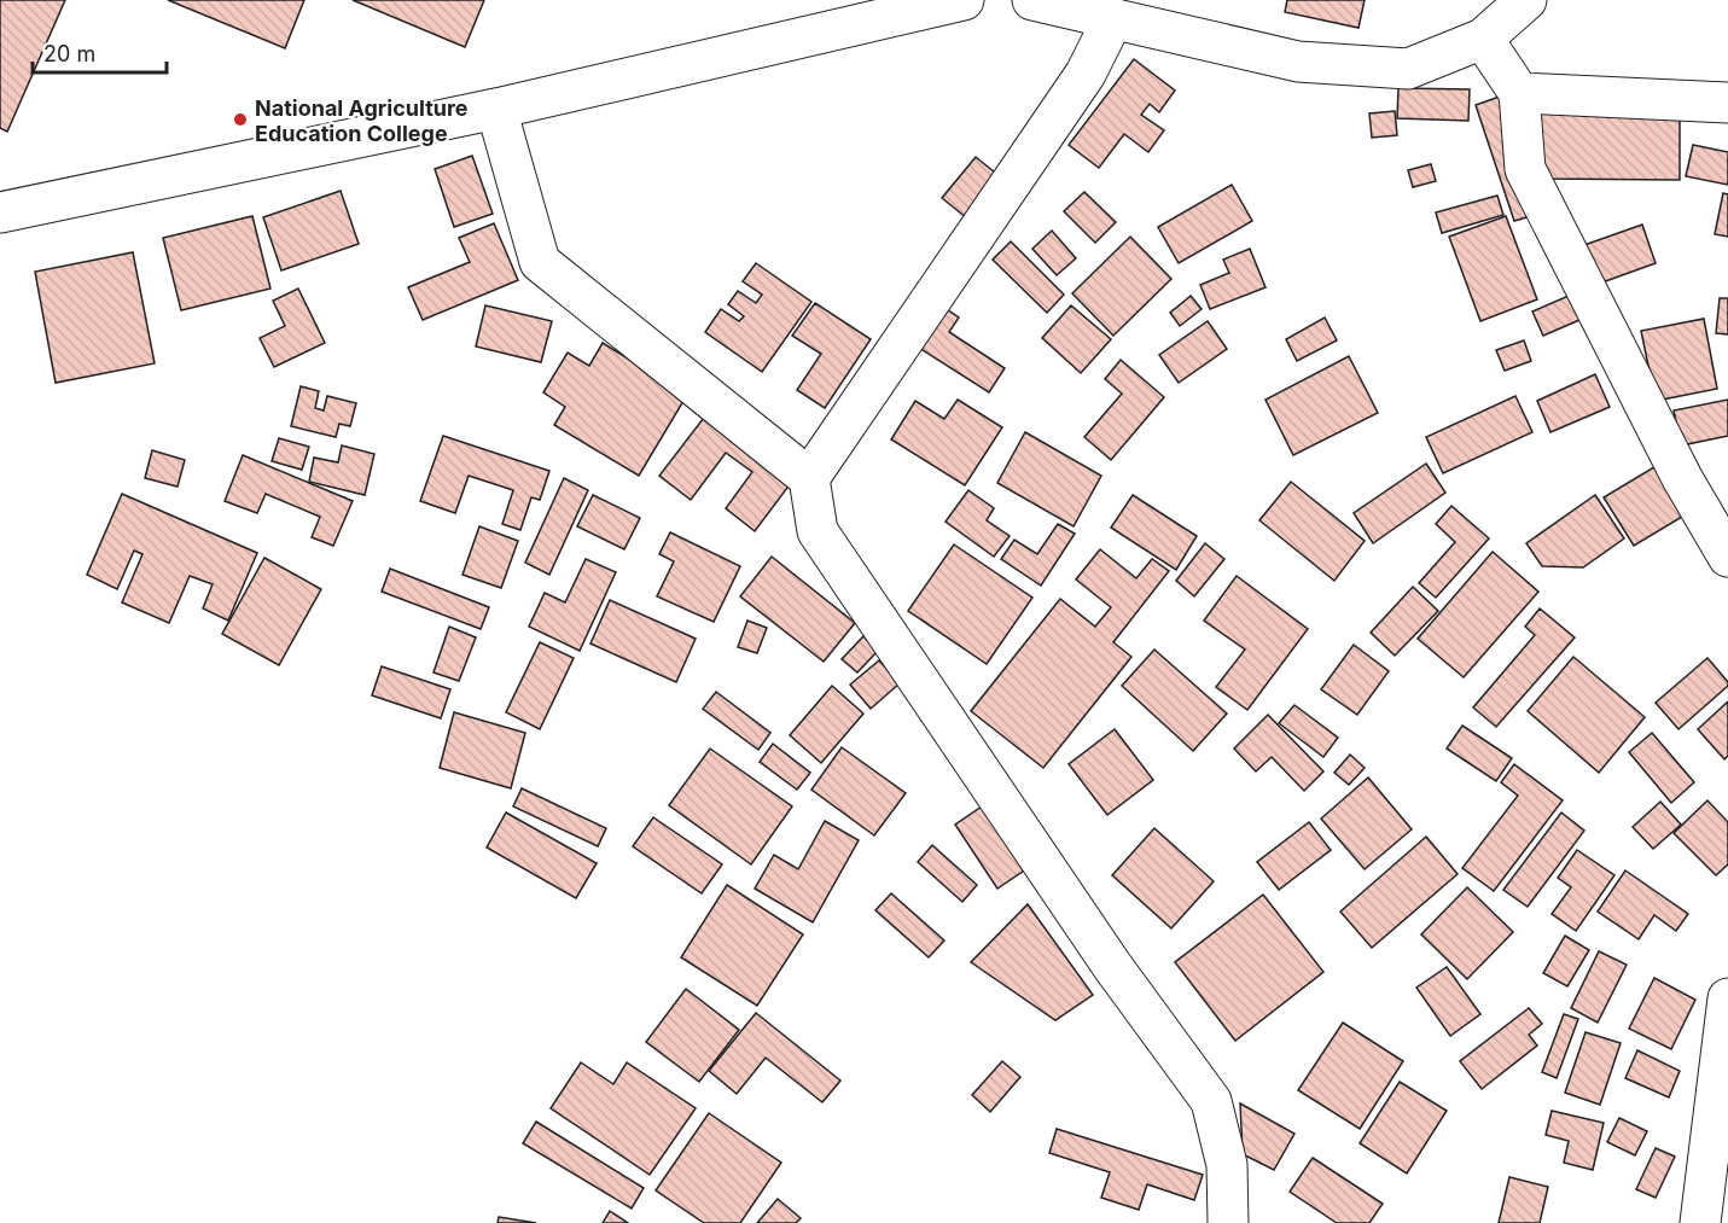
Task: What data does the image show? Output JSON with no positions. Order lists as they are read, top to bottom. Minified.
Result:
{"places":["National Agriculture Education College"],"scale_bar":"20 m"}
